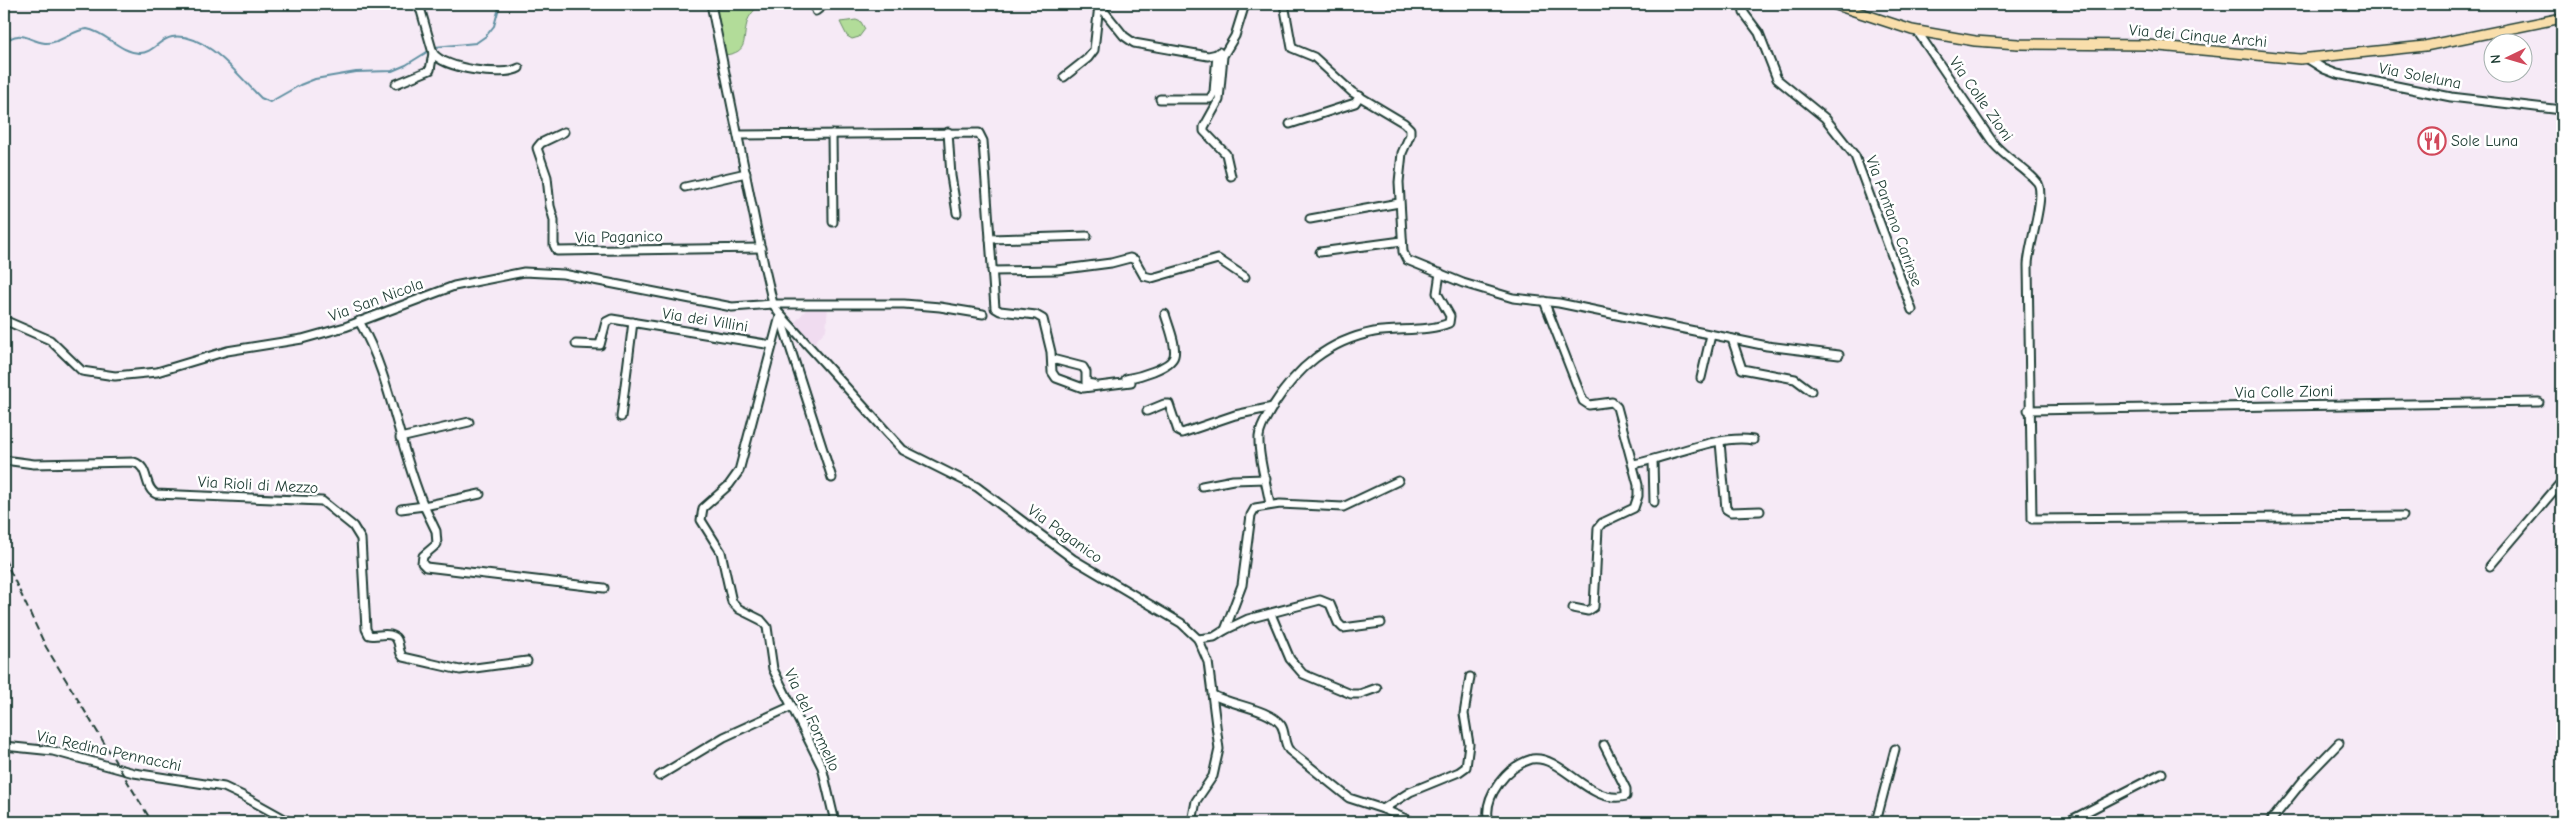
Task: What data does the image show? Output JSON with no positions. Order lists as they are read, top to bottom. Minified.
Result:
{"streets":{"main road":["Via dei Cinque Archi"],"street":["Via Soleluna","Via Colle Zioni","Via Pantano Carinse","Via Paganico","Via San Nicola","Via dei Villini","Via Rioli di Mezzo","Via del Formello","Via Redina Pennacchi"]},"crossings":[["Via dei Cinque Archi","Via Soleluna"],["Via dei Cinque Archi","Via Colle Zioni"],["Via Paganico","Via San Nicola"],["Via Paganico","Via del Formello"],["Via dei Villini","Via del Formello"]],"places":{"restaurant":["Sole Luna"]},"north":"left"}
